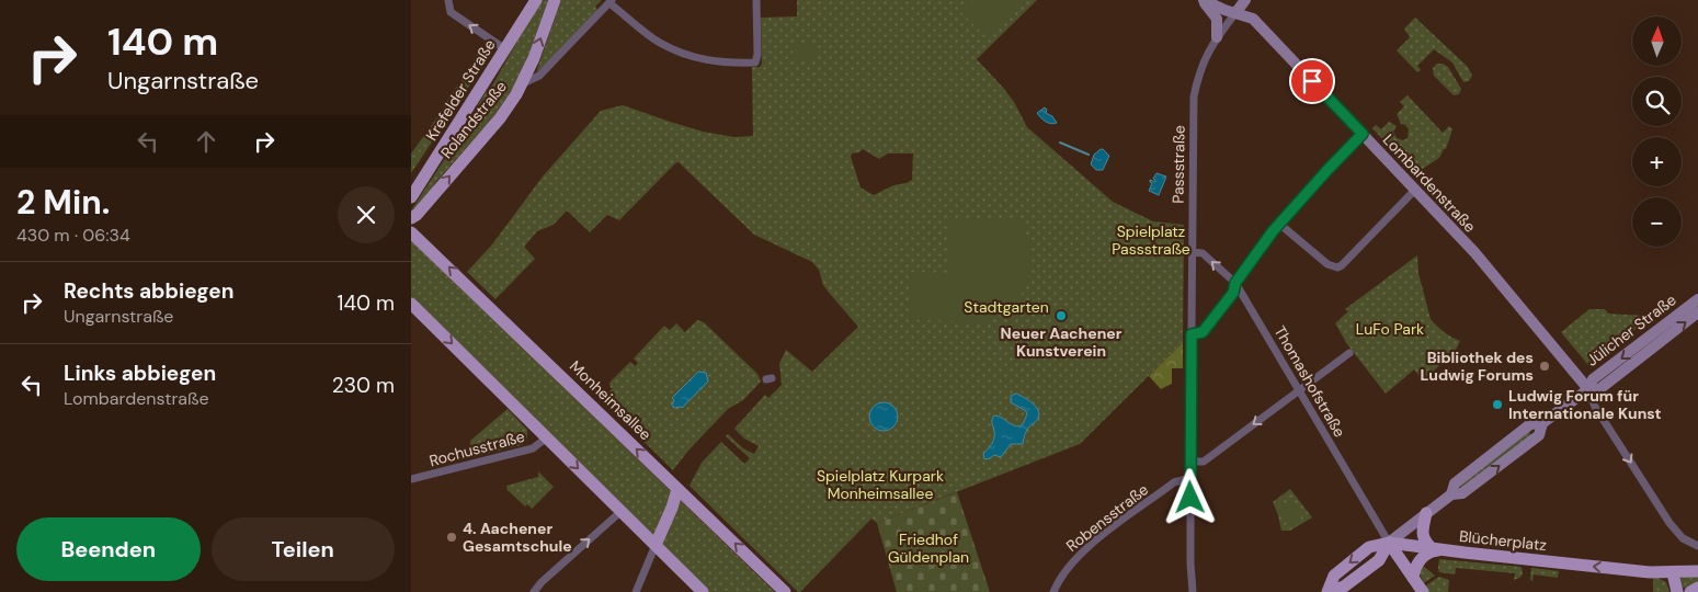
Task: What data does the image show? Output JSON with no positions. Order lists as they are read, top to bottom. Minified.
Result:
{"streets":{"main road":["Krefelder Straße","Rolandstraße","Jülicher Straße","Monheimsallee","Blücherplatz"],"street":["Passstraße","Lombardenstraße","Thomashofstraße","Rochusstraße","Robensstraße"]},"crossings":[["Passstraße","Lombardenstraße"],["Passstraße","Thomashofstraße"],["Passstraße","Robensstraße"],["Lombardenstraße","Jülicher Straße"],["Jülicher Straße","Thomashofstraße"],["Jülicher Straße","Blücherplatz"],["Thomashofstraße","Blücherplatz"]],"one_way":["Rolandstraße","Blücherplatz"],"parks":["Spielplatz Passstraße","Stadtgarten","LuFo Park","Spielplatz Kurpark Monheimsallee","Friedhof Güldenplan"],"places":["Neuer Aachener Kunstverein","Bibliothek des Ludwig Forums","Ludwig Forum für Internationale Kunst","4. Aachener Gesamtschule"],"north":"top","page":{"turn":["140 m","Ungarnstraße"],"map_buttons":["+","−"],"heading":["2 Min.","430 m · 06:34"],"list":[{"name":"Rechts abbiegen","note":"Ungarnstraße","value":"140 m"},{"name":"Links abbiegen","note":"Lombardenstraße","value":"230 m"}],"buttons":["Beenden","Teilen"]}}
